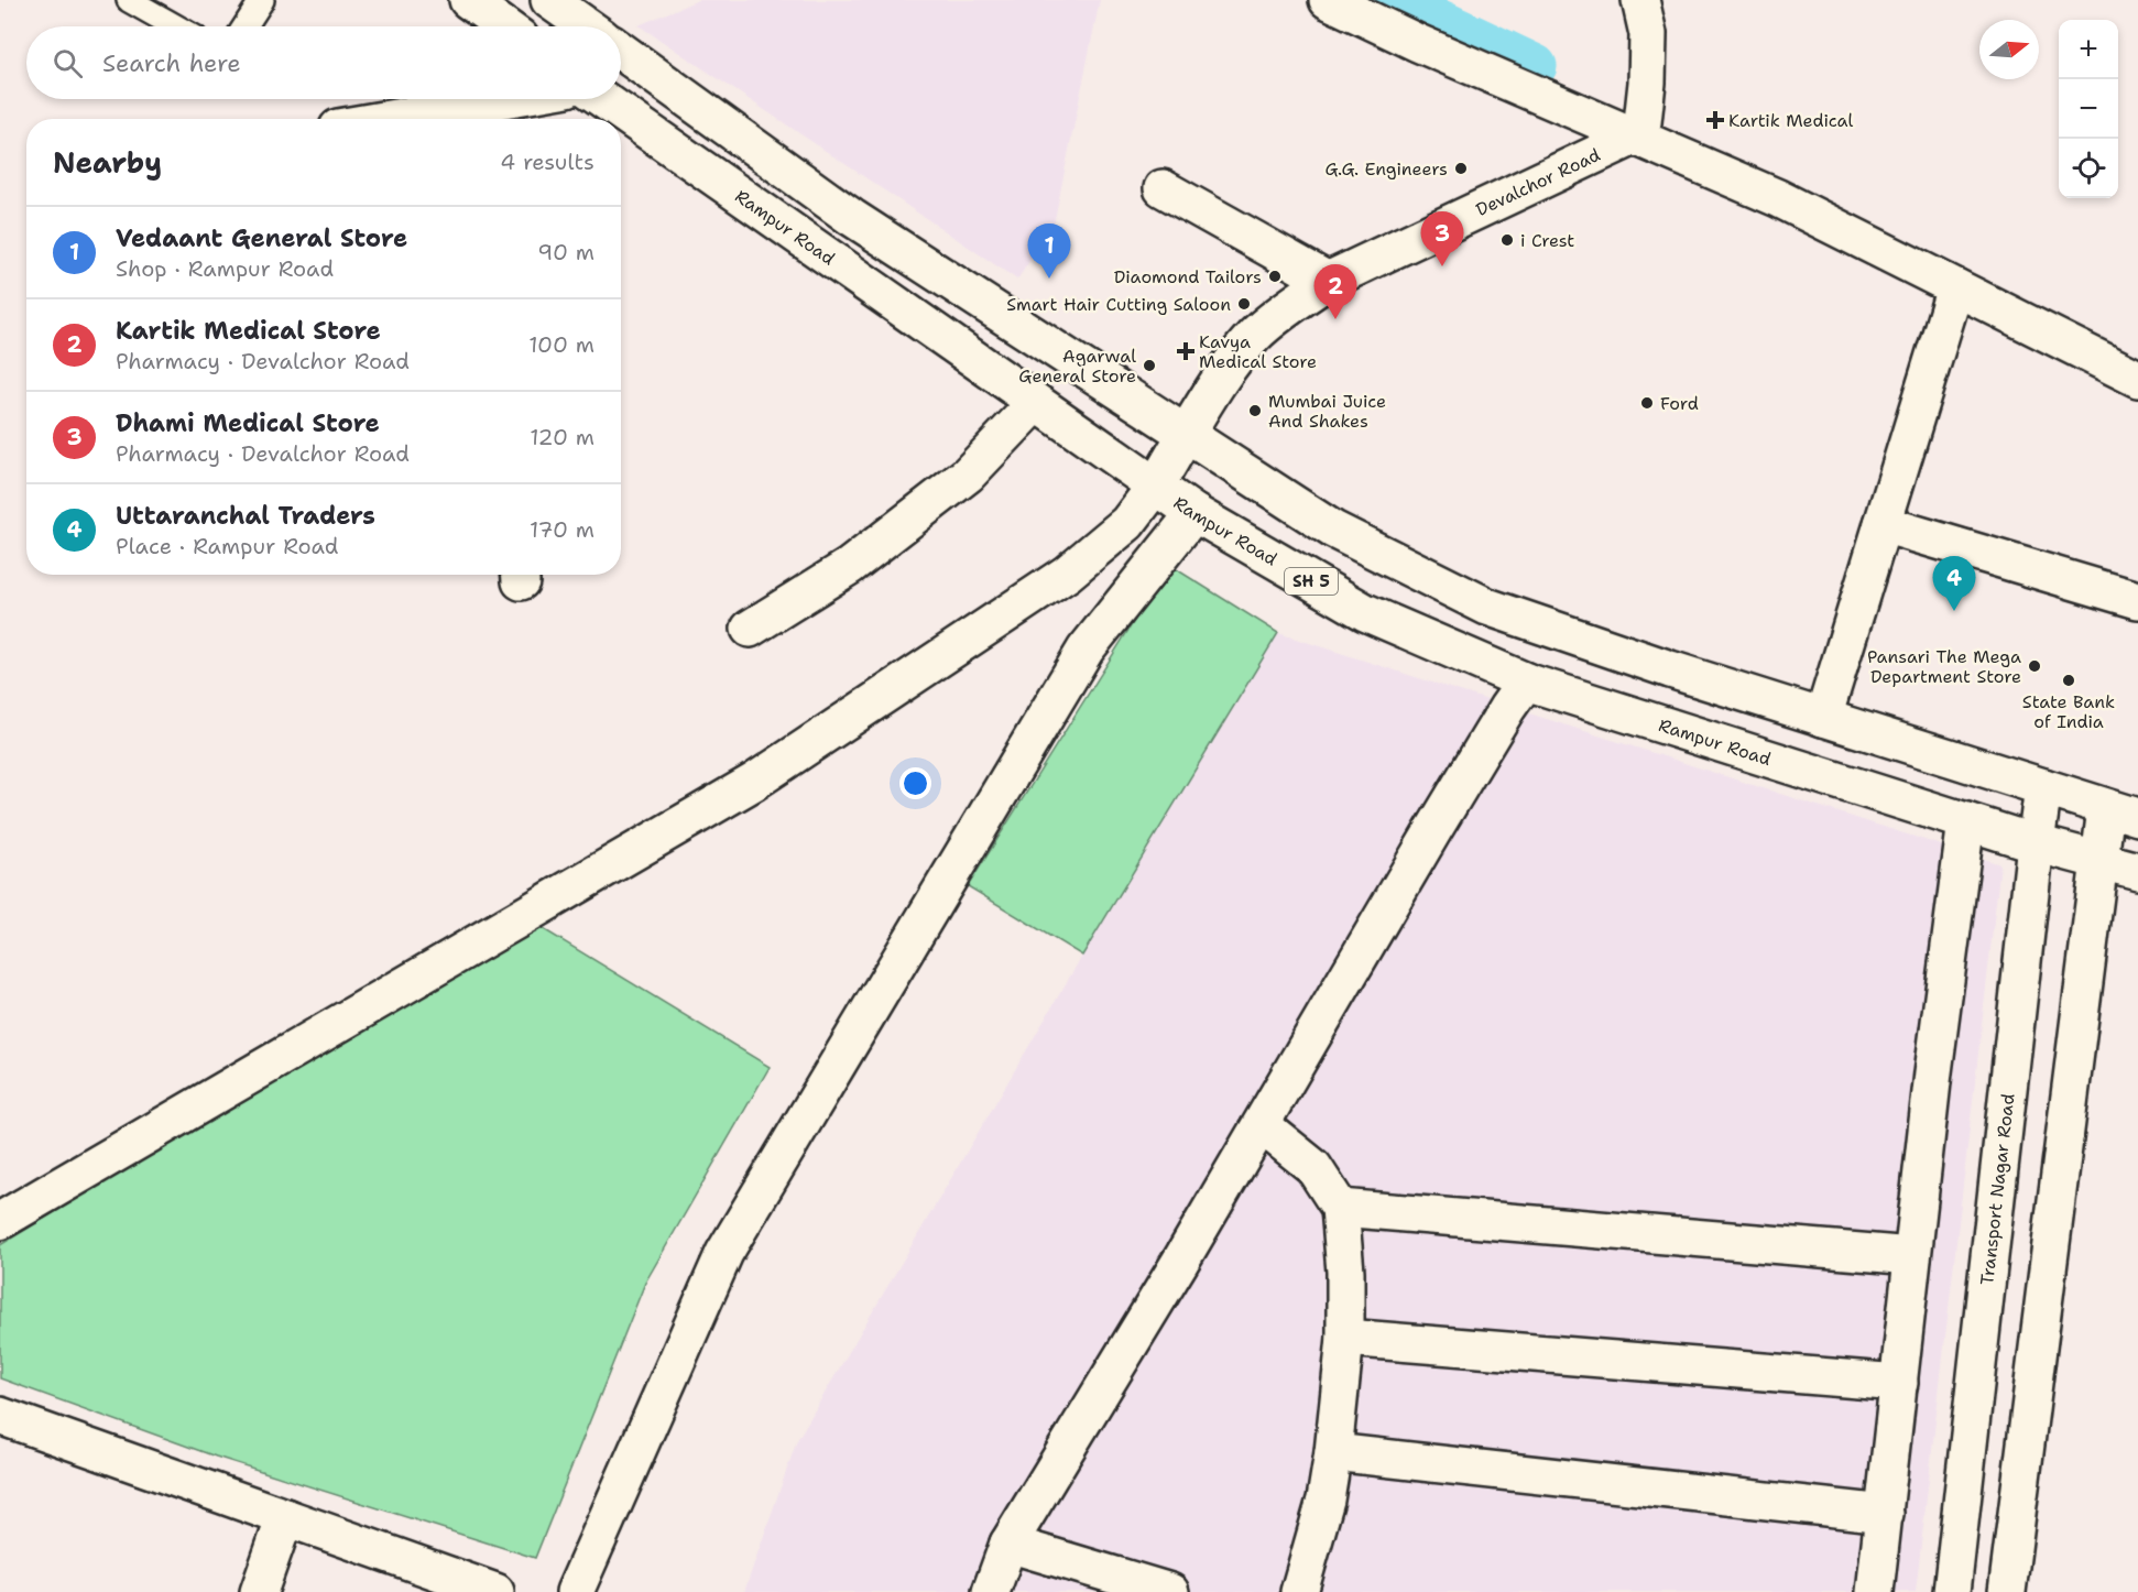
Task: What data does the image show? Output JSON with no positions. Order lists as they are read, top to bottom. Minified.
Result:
{"streets":{"street":["Devalchor Road","Rampur Road","SH 5","Transport Nagar Road"]},"crossings":[["Devalchor Road","Rampur Road"],["Rampur Road","Transport Nagar Road"]],"places":{"health":["Kartik Medical","Kavya Medical Store"],"other":["G.G. Engineers","i Crest","Diaomond Tailors","Smart Hair Cutting Saloon","Agarwal General Store","Ford","Mumbai Juice And Shakes","Pansari The Mega Department Store","State Bank of India"]},"north":"right","page":{"map_buttons":["+","−"],"search":"Search here","heading":["Nearby","4 results"],"list":[{"mark":"1","name":"Vedaant General Store","note":"Shop · Rampur Road","value":"90 m"},{"mark":"2","name":"Kartik Medical Store","note":"Pharmacy · Devalchor Road","value":"100 m"},{"mark":"3","name":"Dhami Medical Store","note":"Pharmacy · Devalchor Road","value":"120 m"},{"mark":"4","name":"Uttaranchal Traders","note":"Place · Rampur Road","value":"170 m"}],"pins":["3","1","2","4"]}}
